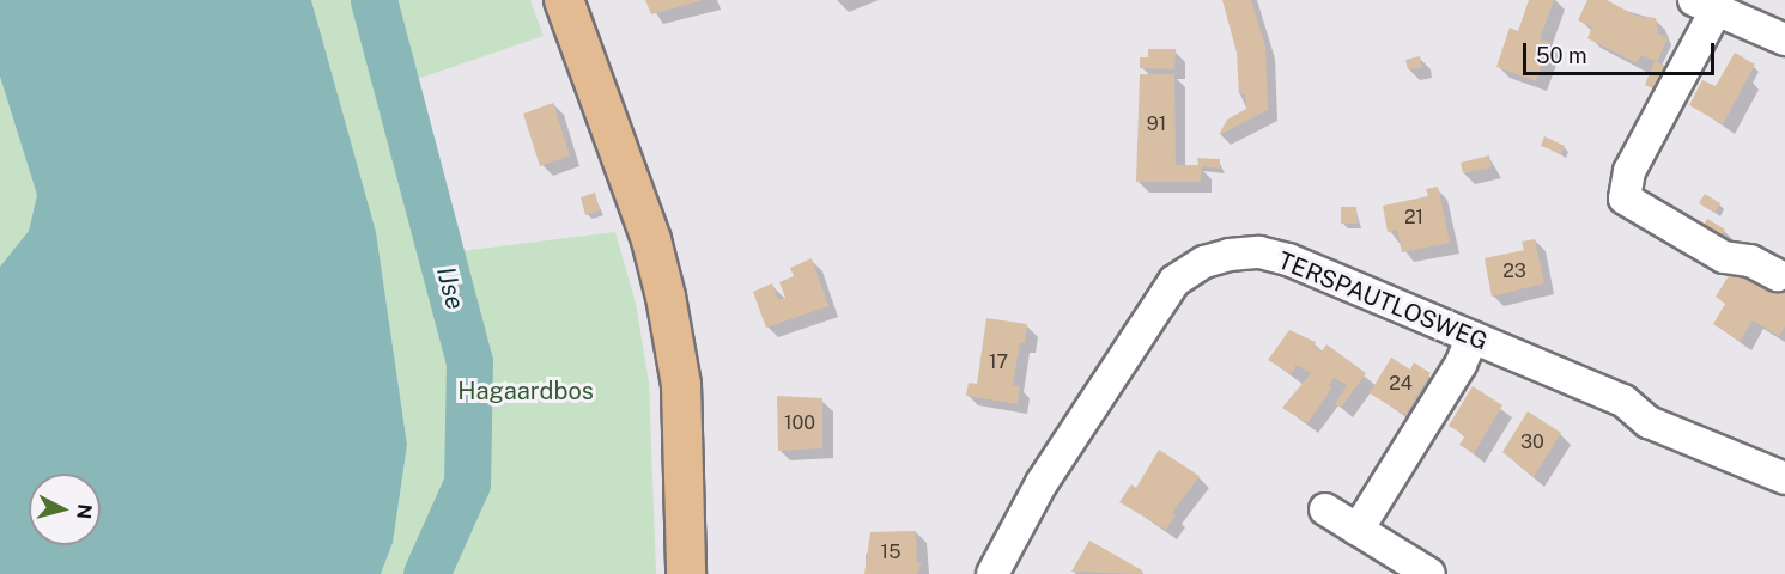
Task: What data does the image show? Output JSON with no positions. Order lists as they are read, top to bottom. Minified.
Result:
{"streets":{"street":["TERSPAUTLOSWEG"]},"water":["IJse"],"parks":["Hagaardbos"],"house_numbers":["91","21","23","17","24","100","30","15"],"scale_bar":"50 m","north":"right"}
